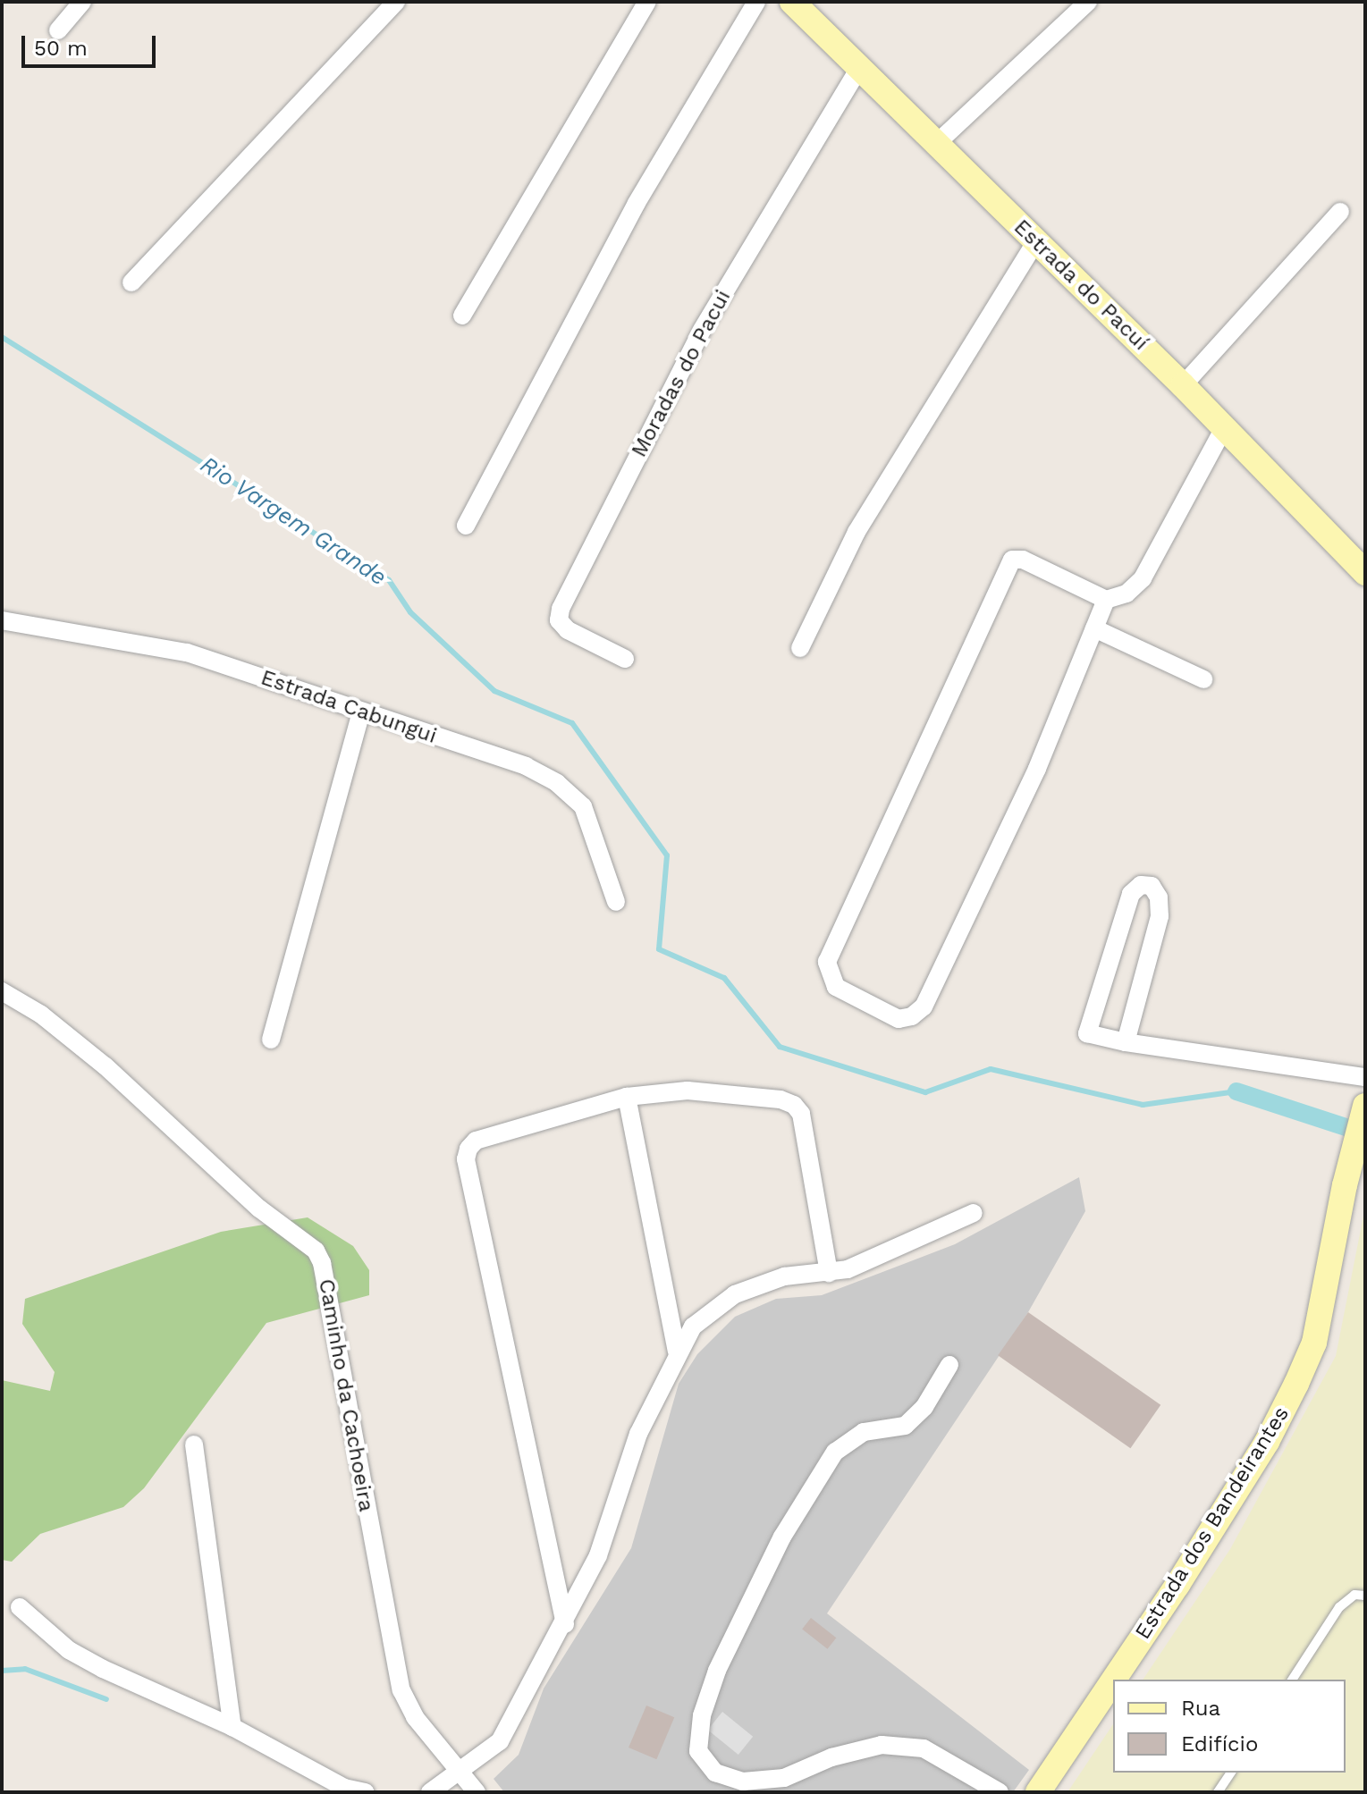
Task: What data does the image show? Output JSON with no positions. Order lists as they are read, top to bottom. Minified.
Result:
{"streets":{"street":["Estrada do Pacuí","Moradas do Pacui","Estrada Cabungui","Caminho da Cachoeira","Estrada dos Bandeirantes"]},"crossings":[["Estrada do Pacuí","Moradas do Pacui"]],"water":["Rio Vargem Grande"],"legend":["Rua","Edifício"],"scale_bar":"50 m"}
